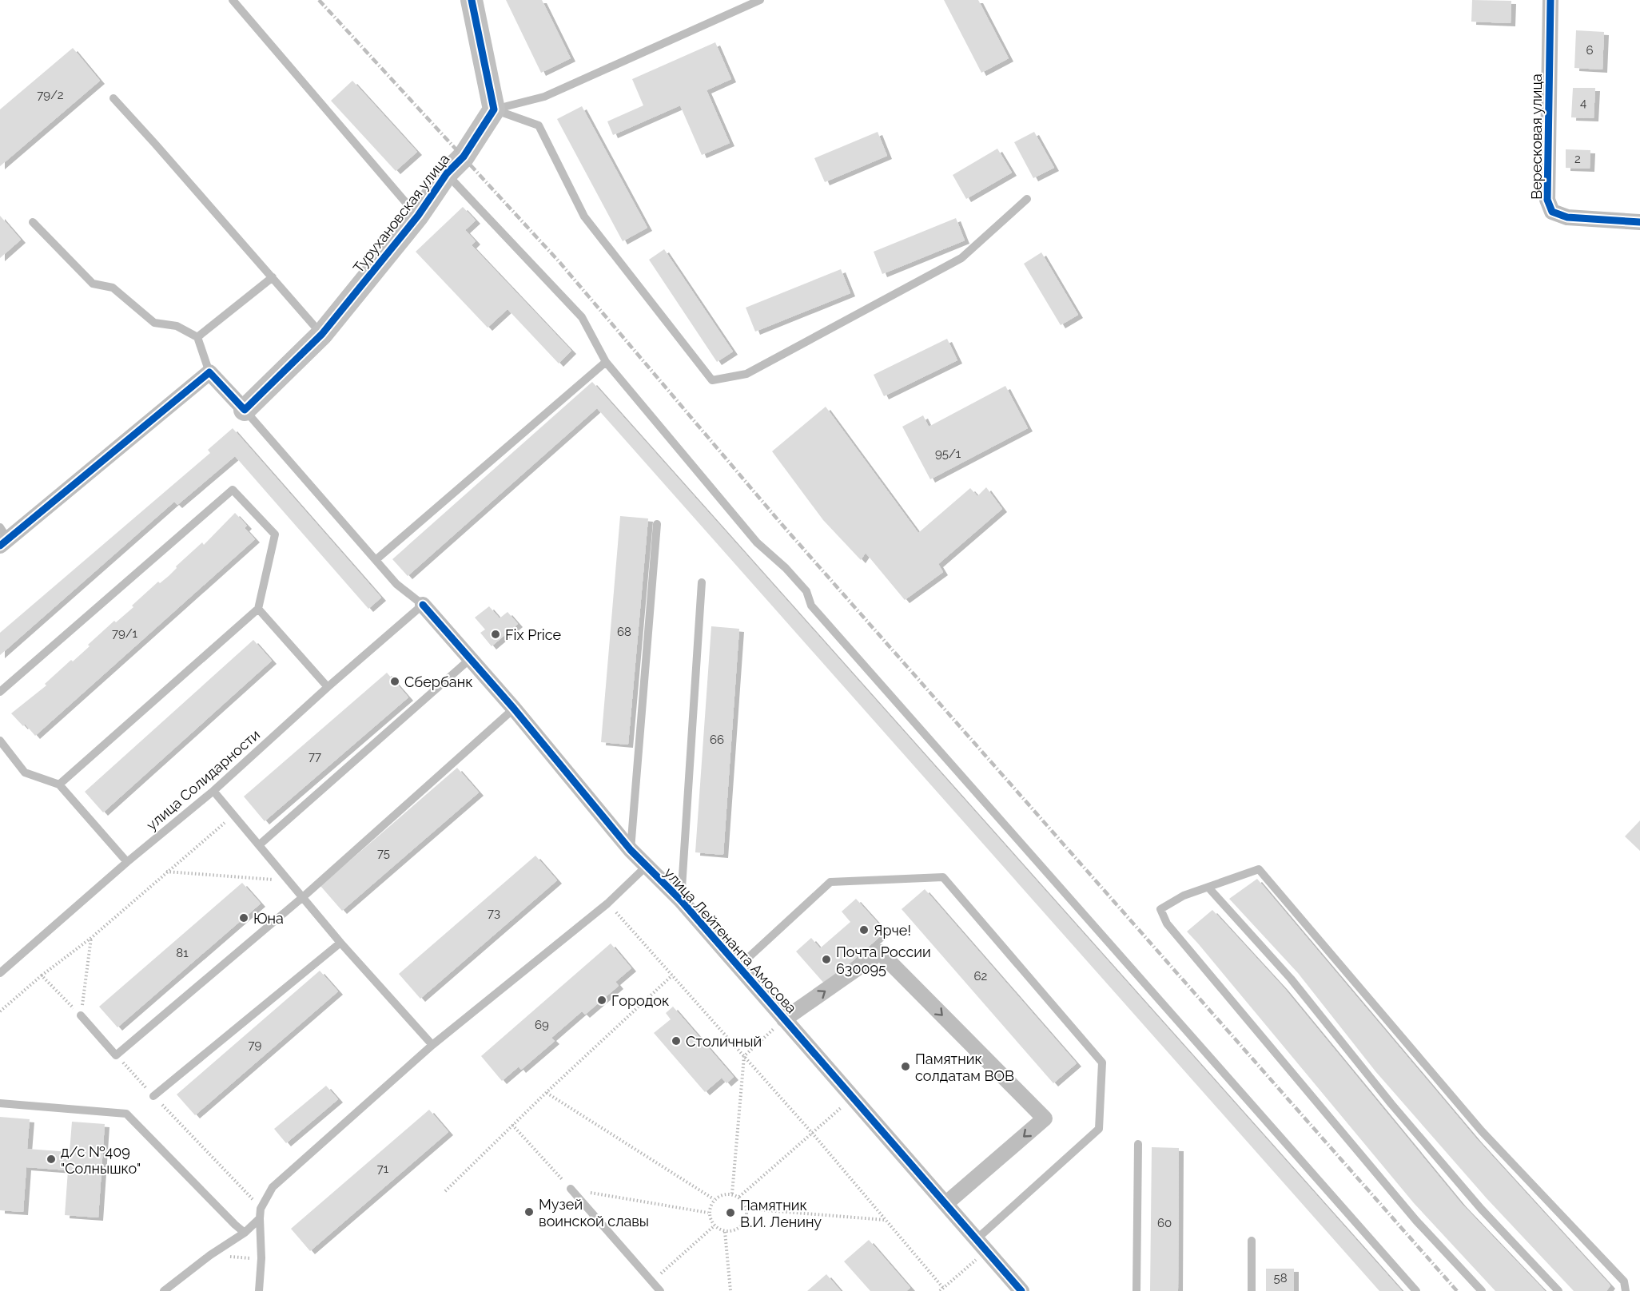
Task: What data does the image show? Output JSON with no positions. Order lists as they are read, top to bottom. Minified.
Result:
{"streets":{"street":["Вересковая улица","Турухановская улица","улица Лейтенанта Амосова"],"lane":["улица Солидарности"]},"crossings":[["улица Солидарности","улица Лейтенанта Амосова"]],"places":["Fix Price","Сбербанк","Юна","Ярче!","Почта России 630095","Городок","Столичный","Памятник солдатам ВОВ","д/с №409 \"Солнышко\"","Музей воинской славы","Памятник В.И. Ленину"],"house_numbers":["6","79/2","4","2","95/1","68","79/1","66","77","75","73","81","62","69","79","71","60","58"]}
